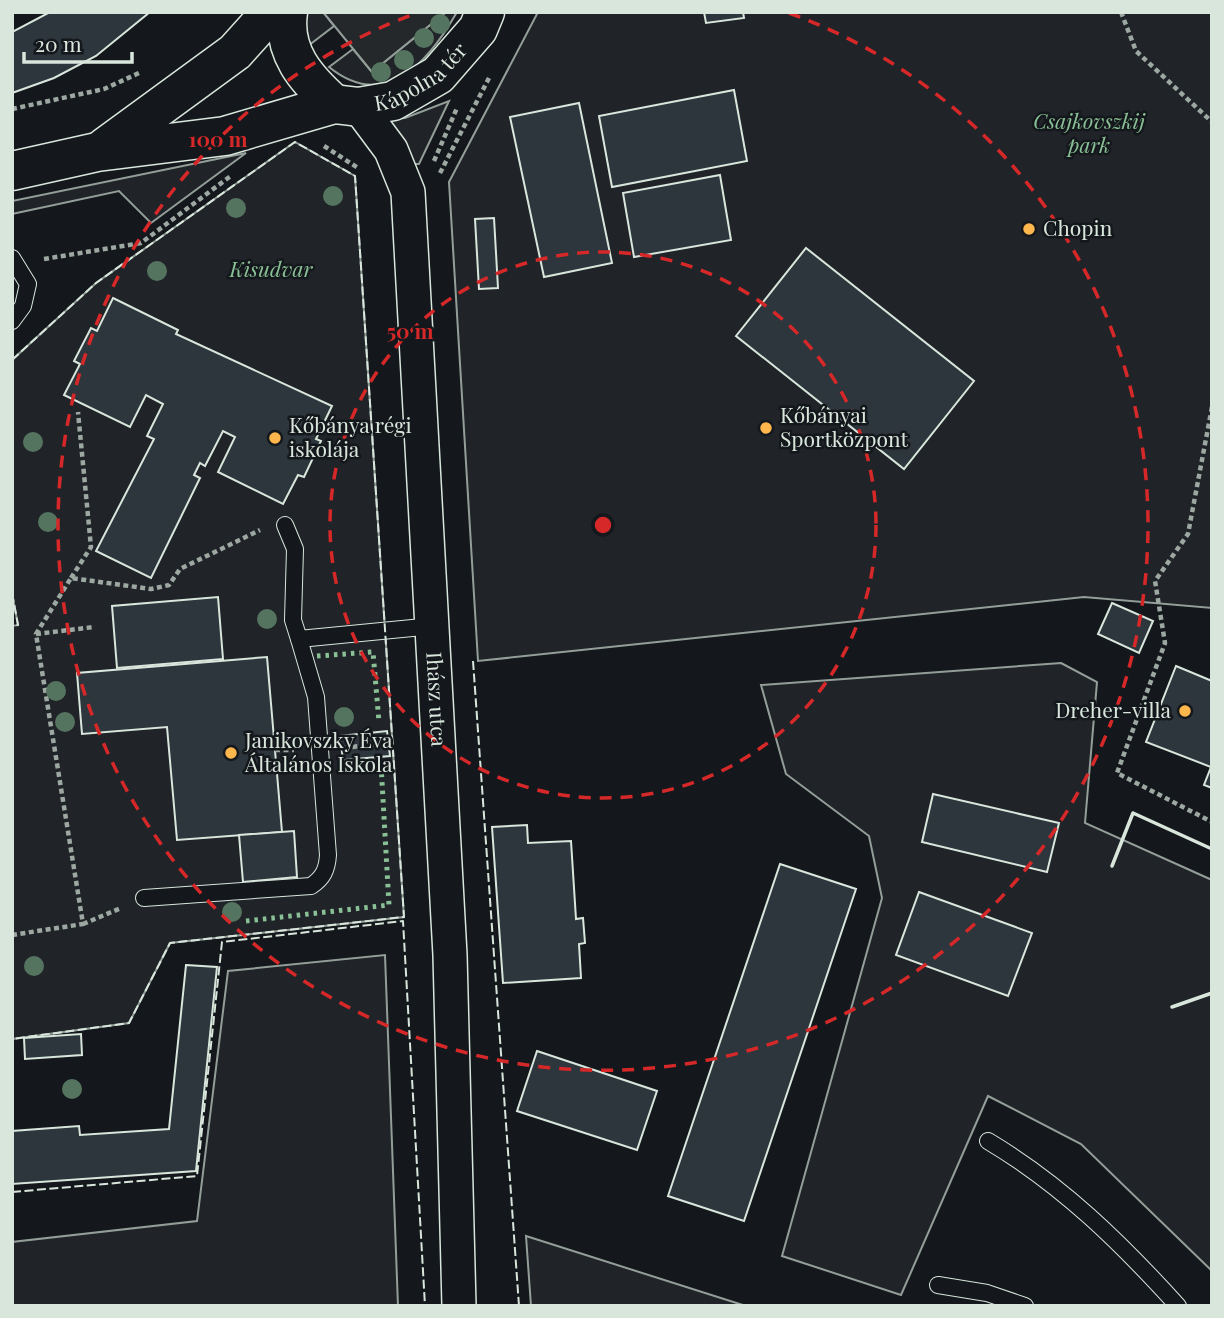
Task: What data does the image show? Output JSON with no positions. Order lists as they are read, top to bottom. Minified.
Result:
{"streets":{"street":["Kápolna tér","Ihász utca"]},"crossings":[["Kápolna tér","Ihász utca"]],"parks":["Csajkovszkij park","Kisudvar"],"places":["Chopin","Kőbányai Sportközpont","Kőbánya régi iskolája","Dreher-villa","Janikovszky Éva Általános Iskola"],"scale_bar":"20 m","rings":["100 m","50 m"]}
